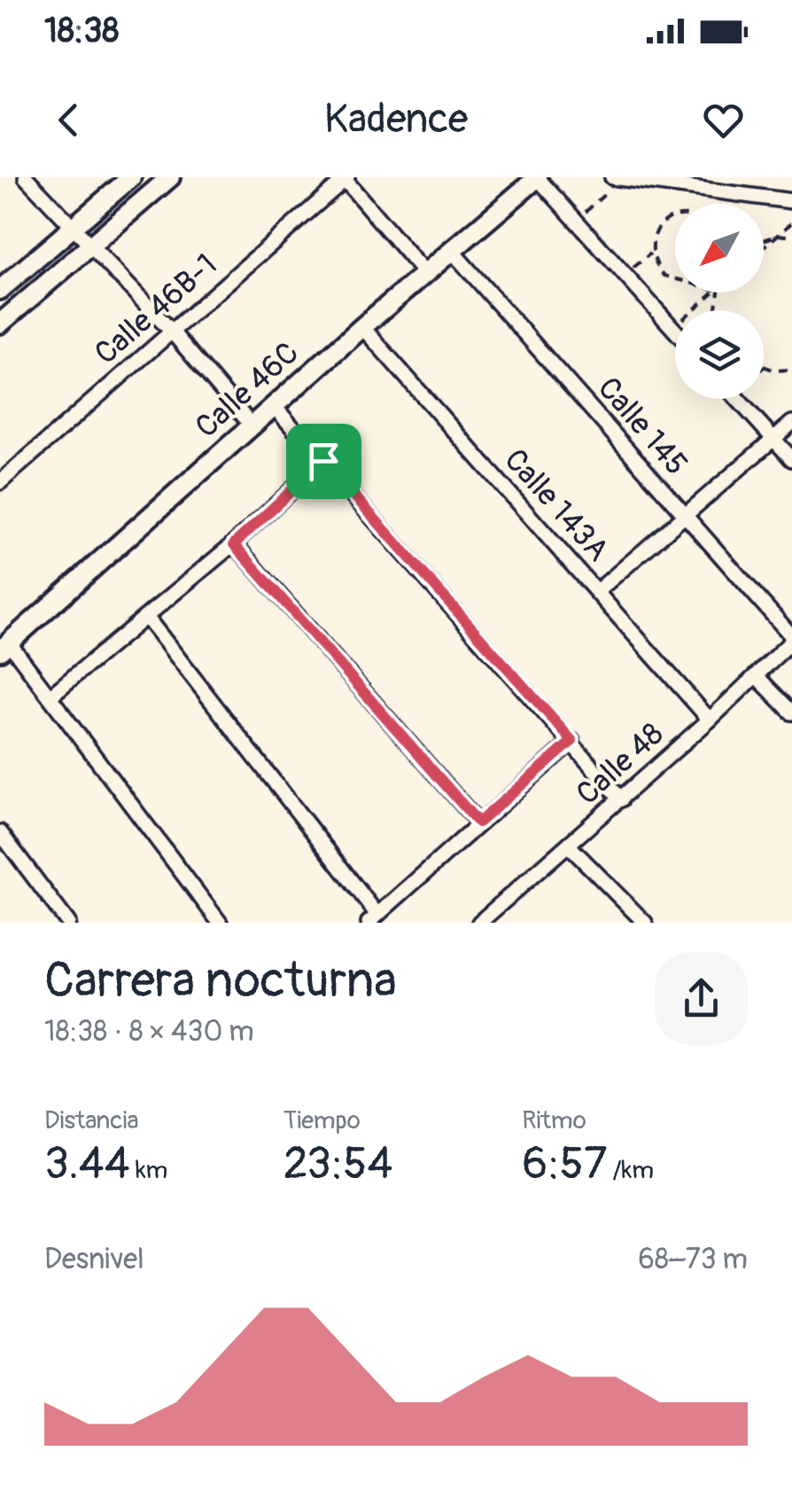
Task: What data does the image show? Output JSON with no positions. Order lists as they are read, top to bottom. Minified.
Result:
{"streets":{"street":["Calle 46B-1","Calle 46C","Calle 145","Calle 143A","Calle 48"]},"crossings":[["Calle 46C","Calle 145"],["Calle 46C","Calle 143A"],["Calle 145","Calle 48"],["Calle 143A","Calle 48"]],"north":"bottom left","page":{"status":"18:38","header":"Kadence","heading":["Carrera nocturna","18:38 · 8 × 430 m"],"stats":[["Distancia","3.44 km"],["Tiempo","23:54"],["Ritmo","6:57 /km"]],"chart":["Desnivel","68–73 m"]}}
